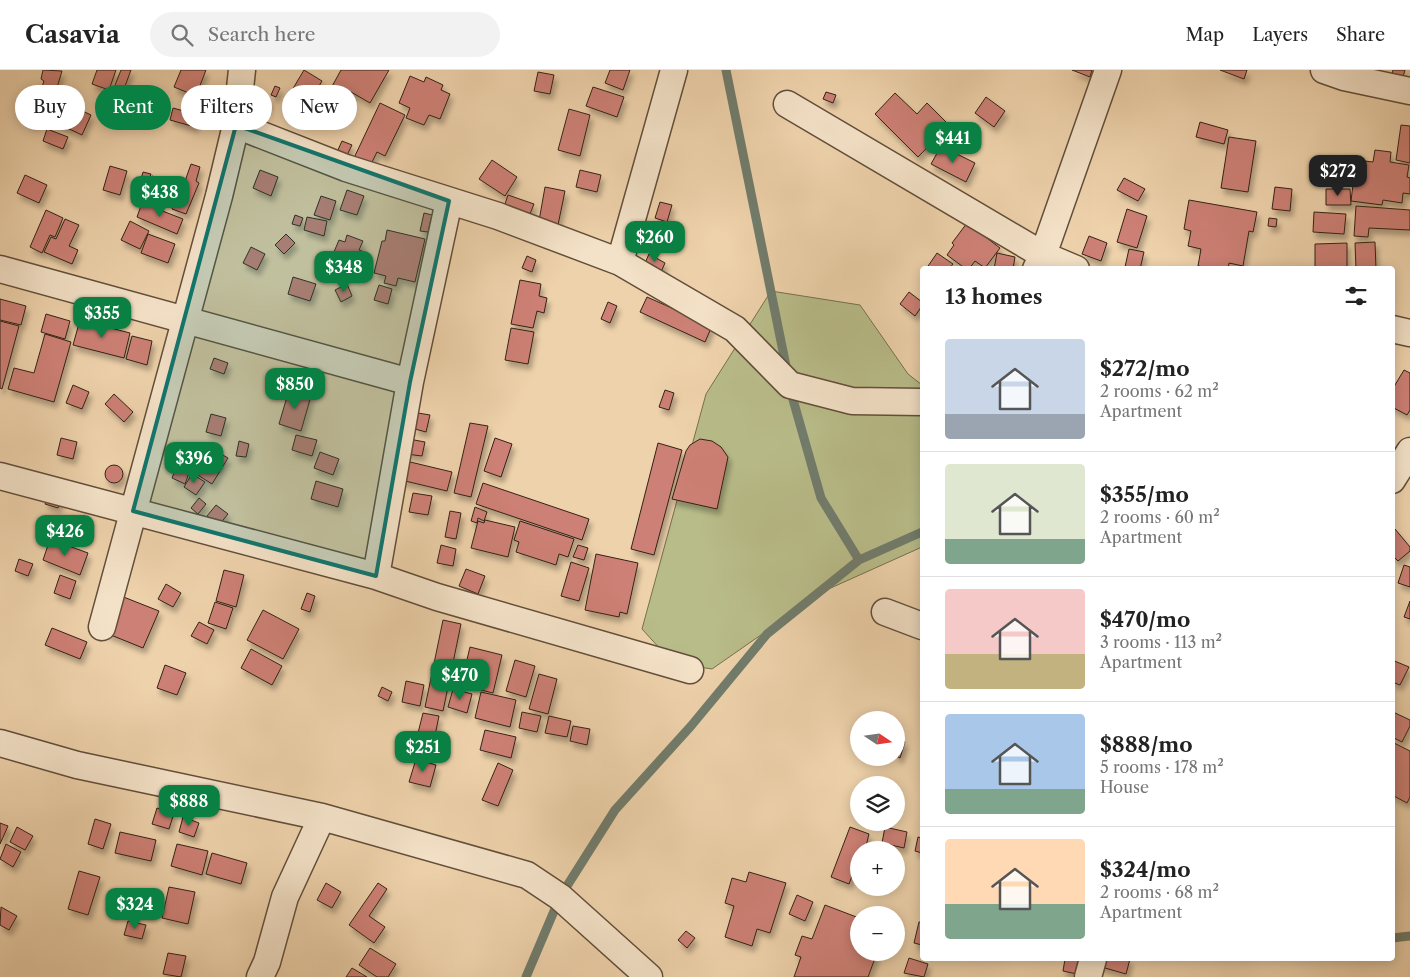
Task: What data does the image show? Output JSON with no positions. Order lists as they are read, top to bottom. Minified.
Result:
{"north":"right","page":{"header":"Casavia","search":"Search here","nav":["Map","Layers","Share"],"chip":["Buy","Rent","Filters","New"],"price":["$441","$272","$438","$260","$348","$355","$850","$396","$426","$470","$251","$888","$324"],"heading":"13 homes","list":[{"name":"$272/mo","note":"2 rooms · 62 m² · Apartment"},{"name":"$355/mo","note":"2 rooms · 60 m² · Apartment"},{"name":"$470/mo","note":"3 rooms · 113 m² · Apartment"},{"name":"$888/mo","note":"5 rooms · 178 m² · House"},{"name":"$324/mo","note":"2 rooms · 68 m² · Apartment"}],"map_buttons":["+","−"]}}
